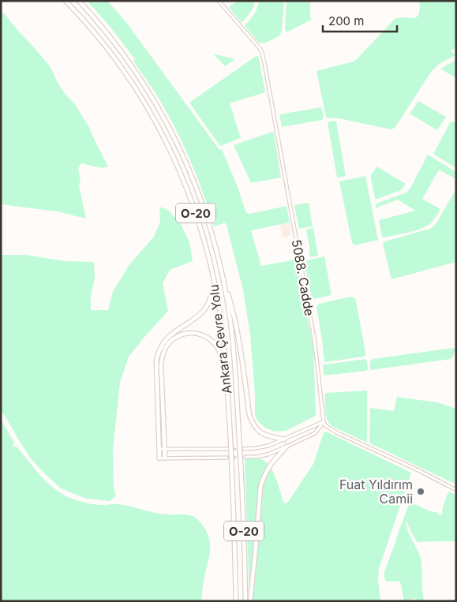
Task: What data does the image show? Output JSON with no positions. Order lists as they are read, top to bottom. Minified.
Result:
{"streets":{"highway":["O-20","Ankara Çevre Yolu"],"street":["5088. Cadde"]},"places":["Fuat Yıldırım Camii"],"scale_bar":"200 m"}
